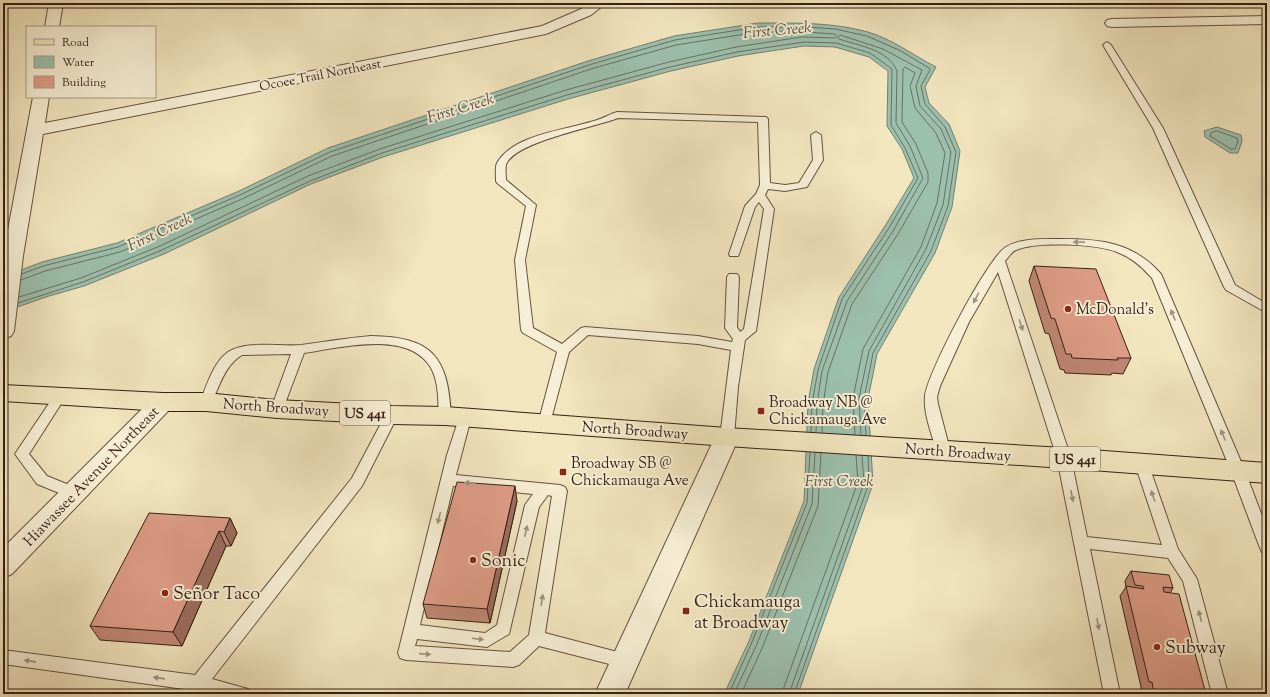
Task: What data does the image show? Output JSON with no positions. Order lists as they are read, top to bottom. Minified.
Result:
{"streets":{"main road":["North Broadway","US 441"],"street":["Ocoee Trail Northeast","Hiawassee Avenue Northeast"]},"crossings":[["North Broadway","Hiawassee Avenue Northeast"]],"water":["First Creek"],"places":{"other":["McDonald's","Sonic","Señor Taco","Subway"],"transit":["Broadway NB @ Chickamauga Ave","Broadway SB @ Chickamauga Ave","Chickamauga at Broadway"]},"legend":["Road","Water","Building"]}
